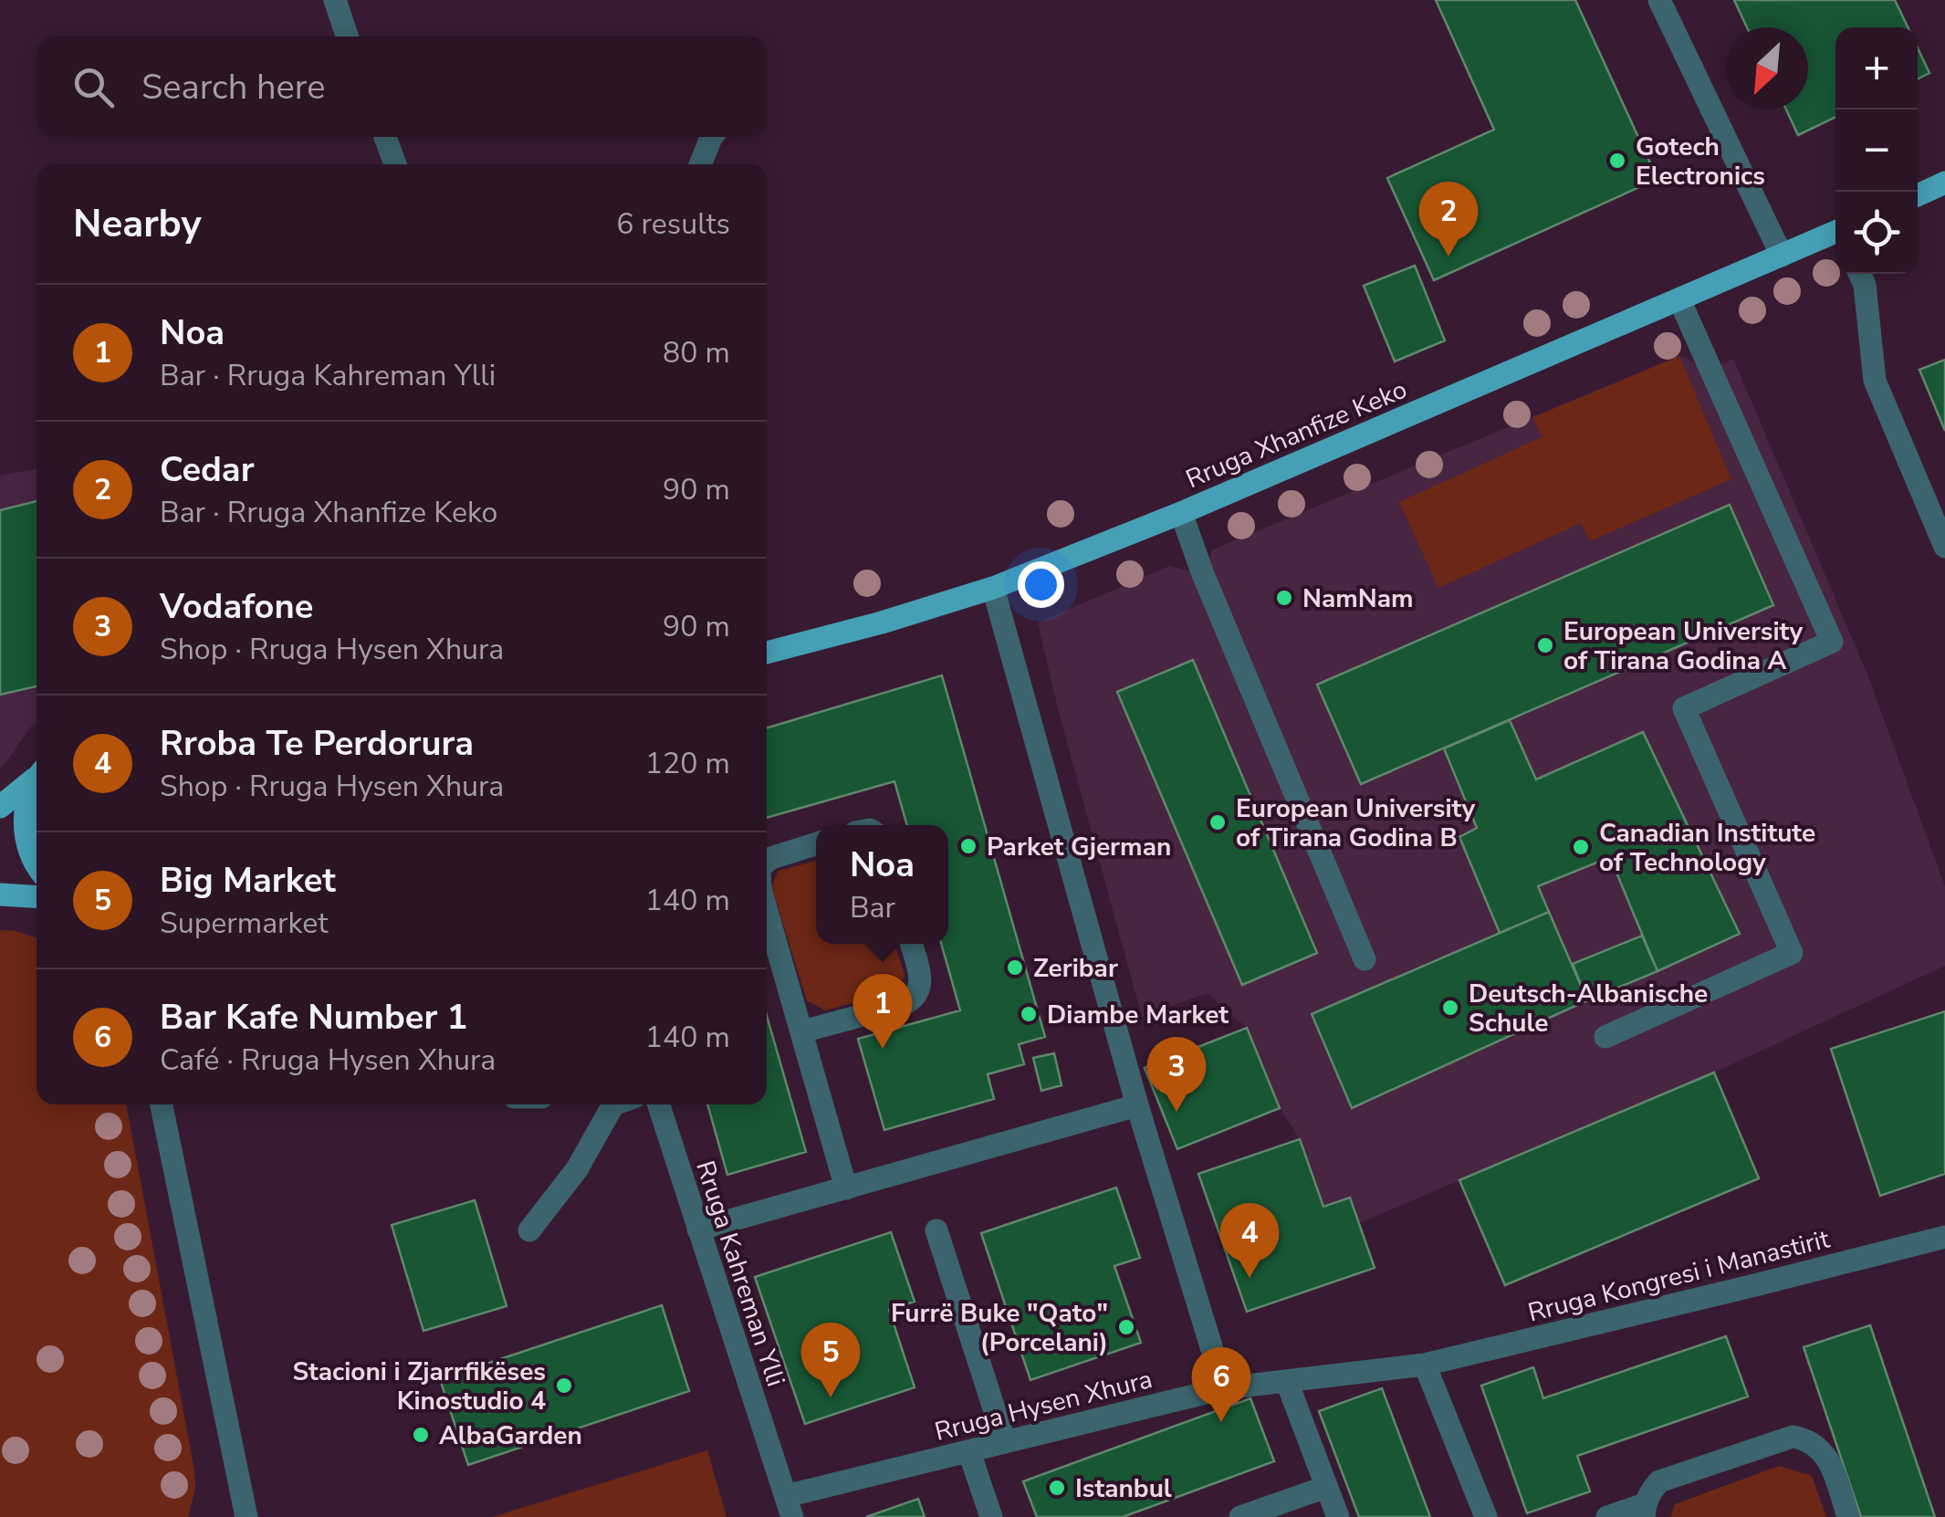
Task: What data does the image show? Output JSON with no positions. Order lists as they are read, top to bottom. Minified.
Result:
{"streets":{"main road":["Rruga Xhanfize Keko"],"street":["Rruga Kahreman Ylli","Rruga Kongresi i Manastirit","Rruga Hysen Xhura"]},"crossings":[["Rruga Kahreman Ylli","Rruga Hysen Xhura"],["Rruga Kongresi i Manastirit","Rruga Hysen Xhura"]],"places":["Gotech Electronics","NamNam","European University of Tirana Godina A","European University of Tirana Godina B","Parket Gjerman","Canadian Institute of Technology","Zeribar","Deutsch-Albanische Schule","Diambe Market","Furrë Buke \"Qato\" (Porcelani)","Stacioni i Zjarrfikëses Kinostudio 4","AlbaGarden","Istanbul"],"north":"bottom left","page":{"map_buttons":["+","−"],"search":"Search here","heading":["Nearby","6 results"],"pins":["2","1","3","4","5","6"],"list":[{"mark":"1","name":"Noa","note":"Bar · Rruga Kahreman Ylli","value":"80 m"},{"mark":"2","name":"Cedar","note":"Bar · Rruga Xhanfize Keko","value":"90 m"},{"mark":"3","name":"Vodafone","note":"Shop · Rruga Hysen Xhura","value":"90 m"},{"mark":"4","name":"Rroba Te Perdorura","note":"Shop · Rruga Hysen Xhura","value":"120 m"},{"mark":"5","name":"Big Market","note":"Supermarket","value":"140 m"},{"mark":"6","name":"Bar Kafe Number 1","note":"Café · Rruga Hysen Xhura","value":"140 m"}],"popup":["Noa","Bar"]}}
